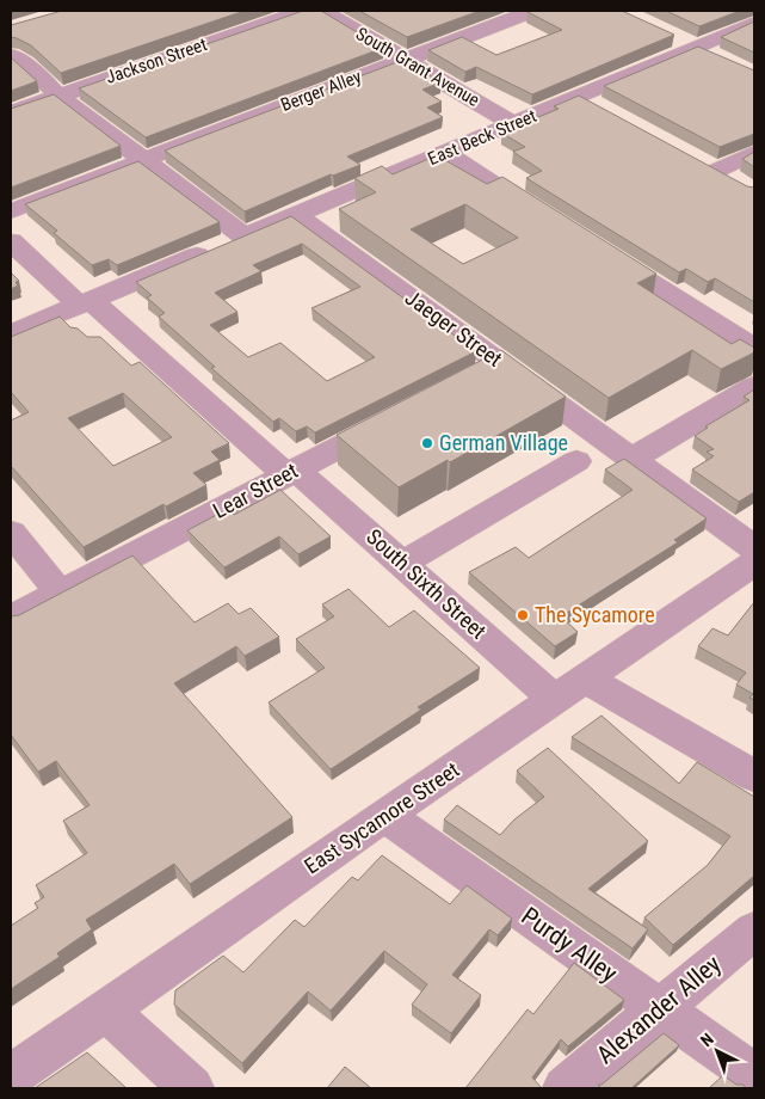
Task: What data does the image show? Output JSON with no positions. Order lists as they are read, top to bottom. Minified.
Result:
{"streets":{"street":["Jackson Street","South Grant Avenue","Berger Alley","East Beck Street","Jaeger Street","Lear Street","South Sixth Street","East Sycamore Street","Purdy Alley","Alexander Alley"]},"crossings":[["South Grant Avenue","Berger Alley"],["South Grant Avenue","East Beck Street"],["East Beck Street","Jaeger Street"],["East Beck Street","South Sixth Street"],["Lear Street","South Sixth Street"],["South Sixth Street","East Sycamore Street"],["East Sycamore Street","Purdy Alley"],["Purdy Alley","Alexander Alley"]],"places":["German Village","The Sycamore"],"north":"top left"}
